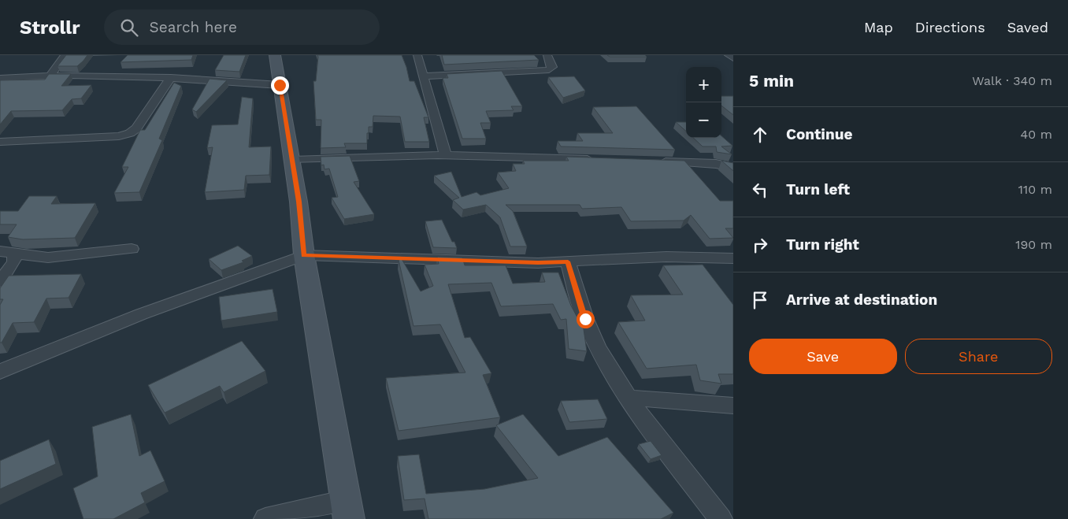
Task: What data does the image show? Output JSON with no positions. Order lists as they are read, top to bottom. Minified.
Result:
{"page":{"header":"Strollr","search":"Search here","nav":["Map","Directions","Saved"],"heading":["5 min","Walk · 340 m"],"map_buttons":["+","−"],"list":[["Continue","40 m"],["Turn left","110 m"],["Turn right","190 m"],"Arrive at destination"],"buttons":["Save","Share"]}}
